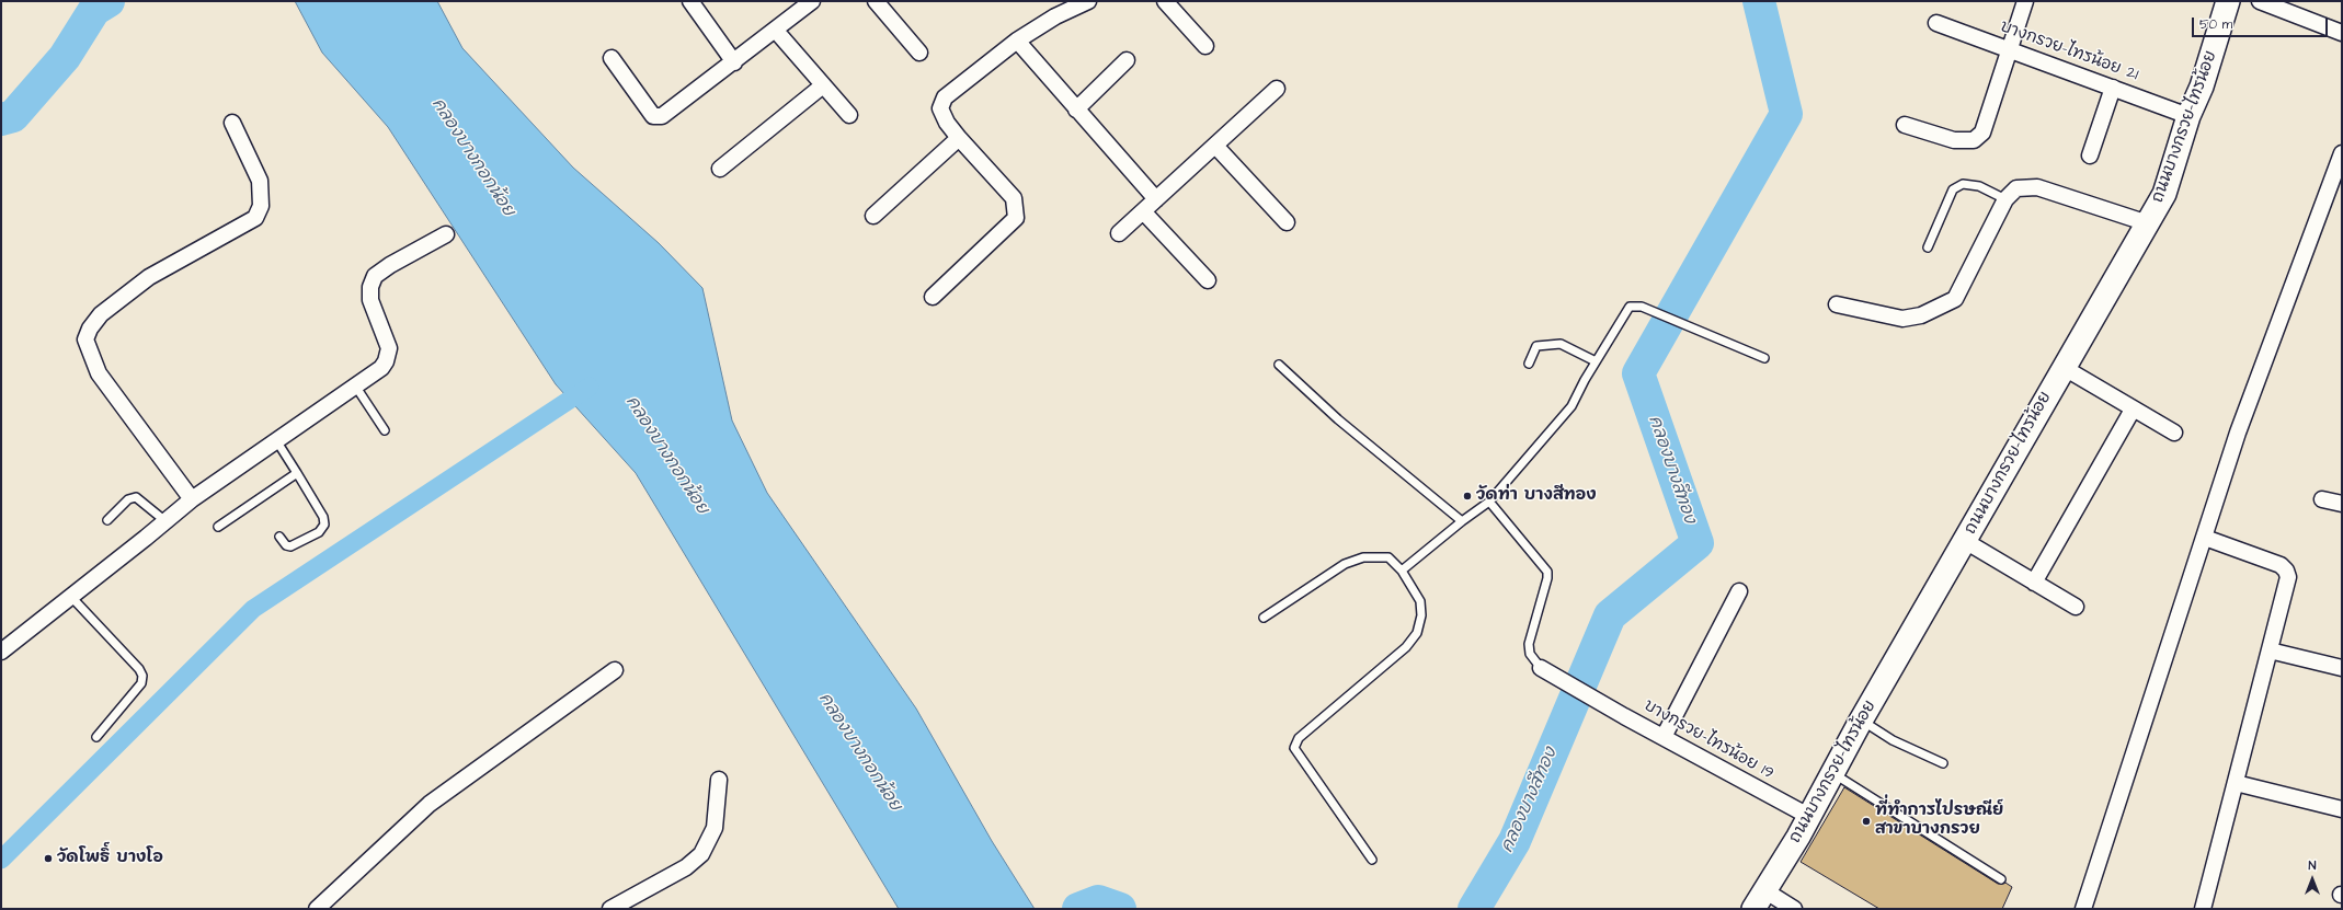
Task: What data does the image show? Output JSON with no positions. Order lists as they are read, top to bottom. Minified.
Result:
{"streets":{"main road":["ถนนบางกรวย-ไทรน้อย"],"street":["บางกรวย-ไทรน้อย 21","บางกรวย-ไทรน้อย 19"]},"crossings":[["บางกรวย-ไทรน้อย 21","ถนนบางกรวย-ไทรน้อย"],["ถนนบางกรวย-ไทรน้อย","บางกรวย-ไทรน้อย 19"]],"water":["คลองบางกอกน้อย","คลองบางสีทอง"],"places":["วัดท่า บางสีทอง","ที่ทำการไปรษณีย์ สาขาบางกรวย","วัดโพธิ์ บางโอ"],"scale_bar":"50 m","north":"top"}
